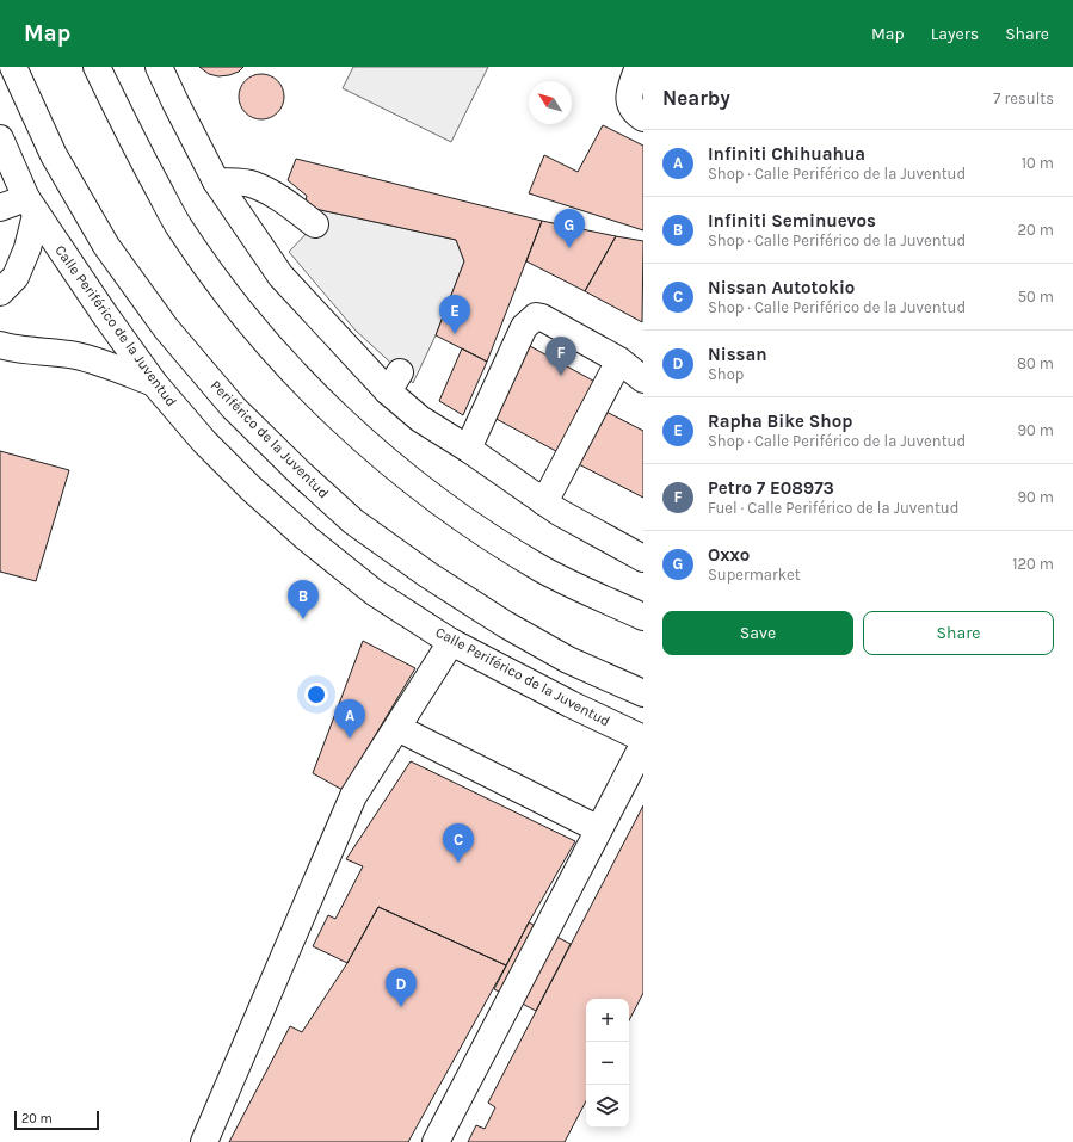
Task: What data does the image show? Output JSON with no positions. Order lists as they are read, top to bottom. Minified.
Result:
{"streets":{"main road":["Calle Periférico de la Juventud","Periférico de la Juventud"]},"scale_bar":"20 m","north":"top left","page":{"header":"Map","nav":["Map","Layers","Share"],"heading":["Nearby","7 results"],"list":[{"mark":"A","name":"Infiniti Chihuahua","note":"Shop · Calle Periférico de la Juventud","value":"10 m"},{"mark":"B","name":"Infiniti Seminuevos","note":"Shop · Calle Periférico de la Juventud","value":"20 m"},{"mark":"C","name":"Nissan Autotokio","note":"Shop · Calle Periférico de la Juventud","value":"50 m"},{"mark":"D","name":"Nissan","note":"Shop","value":"80 m"},{"mark":"E","name":"Rapha Bike Shop","note":"Shop · Calle Periférico de la Juventud","value":"90 m"},{"mark":"F","name":"Petro 7 E08973","note":"Fuel · Calle Periférico de la Juventud","value":"90 m"},{"mark":"G","name":"Oxxo","note":"Supermarket","value":"120 m"}],"pins":["G","E","F","B","A","C","D"],"buttons":["Save","Share"],"map_buttons":["+","−"],"scale":"20 m"}}
